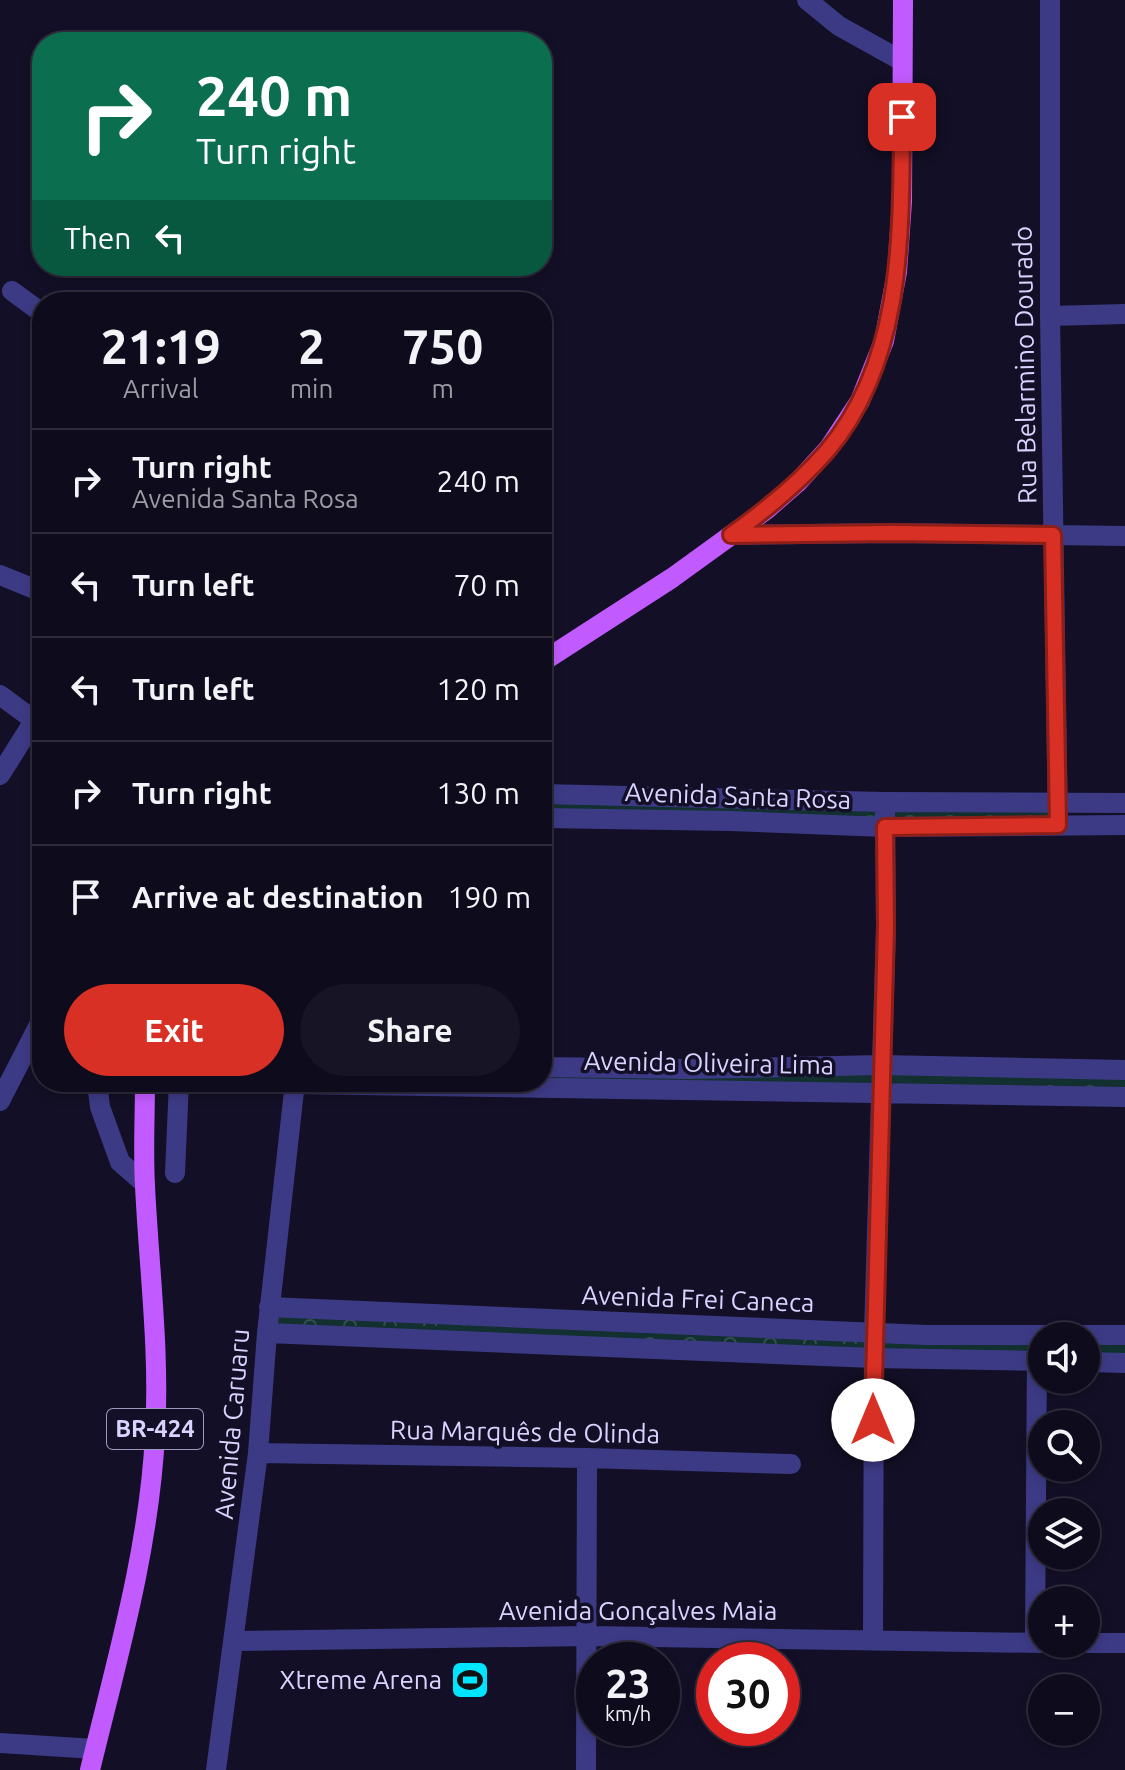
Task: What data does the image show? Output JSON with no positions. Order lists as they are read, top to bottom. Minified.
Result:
{"streets":{"main road":["BR-424"],"street":["Rua Belarmino Dourado","Avenida Santa Rosa","Avenida Oliveira Lima","Avenida Frei Caneca","Avenida Caruaru","Rua Marquês de Olinda","Avenida Gonçalves Maia"]},"crossings":[["Rua Belarmino Dourado","Avenida Santa Rosa"],["Avenida Frei Caneca","Avenida Caruaru"],["Avenida Caruaru","Rua Marquês de Olinda"],["Avenida Caruaru","Avenida Gonçalves Maia"]],"places":{"sports":["Xtreme Arena"]},"page":{"turn":["240 m","Turn right"],"then":"Then","eta":["21:19","Arrival","2","min","750","m"],"list":[{"name":"Turn right","note":"Avenida Santa Rosa","value":"240 m"},{"name":"Turn left","value":"70 m"},{"name":"Turn left","value":"120 m"},{"name":"Turn right","value":"130 m"},{"name":"Arrive at destination","value":"190 m"}],"buttons":["Exit","Share"],"map_buttons":["+","−"],"speed":"23 km/h","limit":"30"}}
